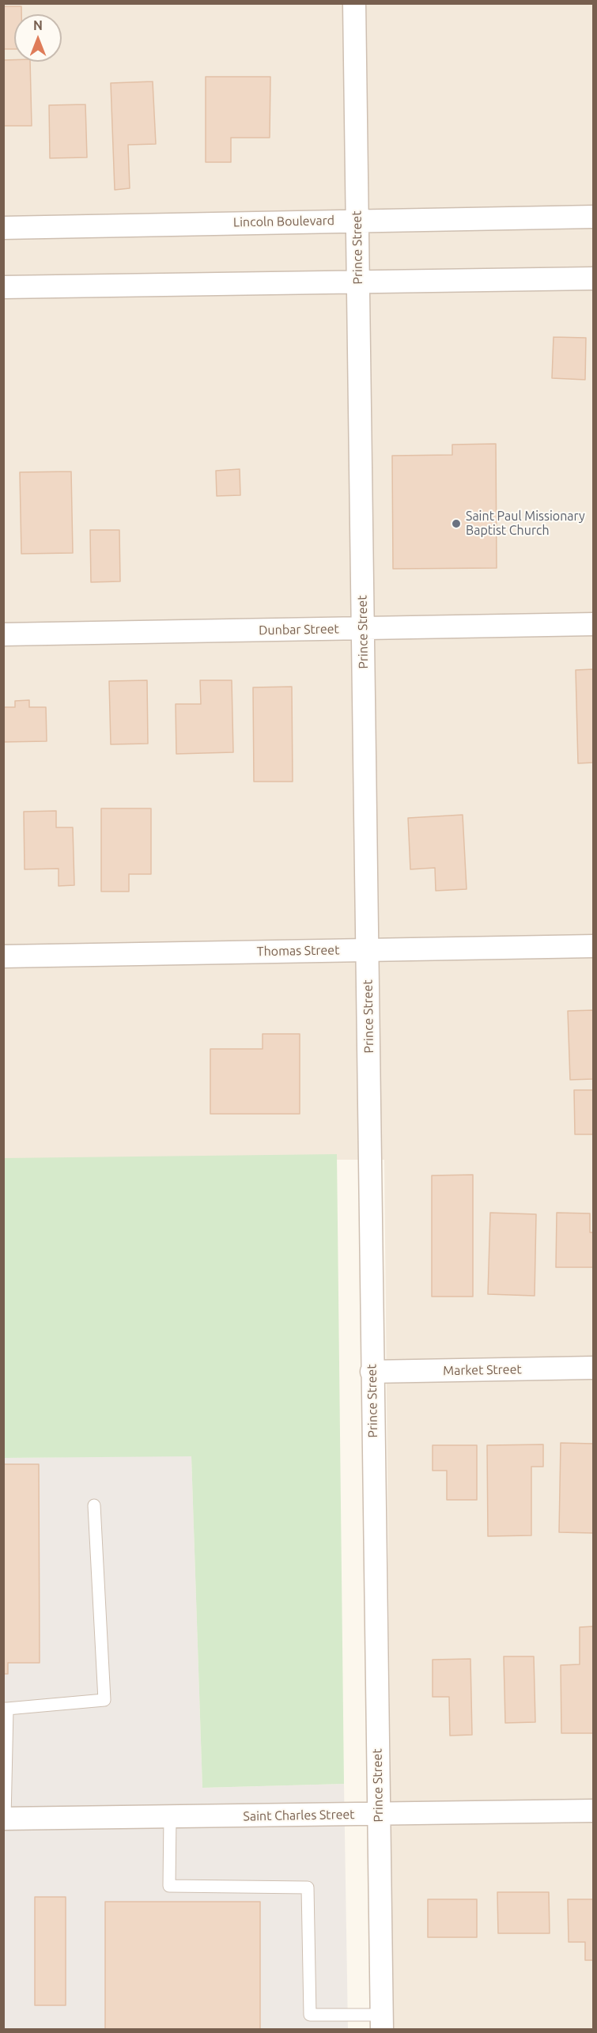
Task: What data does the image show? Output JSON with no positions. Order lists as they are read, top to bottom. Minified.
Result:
{"streets":{"street":["Lincoln Boulevard","Prince Street","Dunbar Street","Thomas Street","Market Street","Saint Charles Street"]},"crossings":[["Lincoln Boulevard","Prince Street"],["Prince Street","Dunbar Street"],["Prince Street","Thomas Street"],["Prince Street","Market Street"],["Prince Street","Saint Charles Street"]],"places":["Saint Paul Missionary Baptist Church"],"north":"top"}
